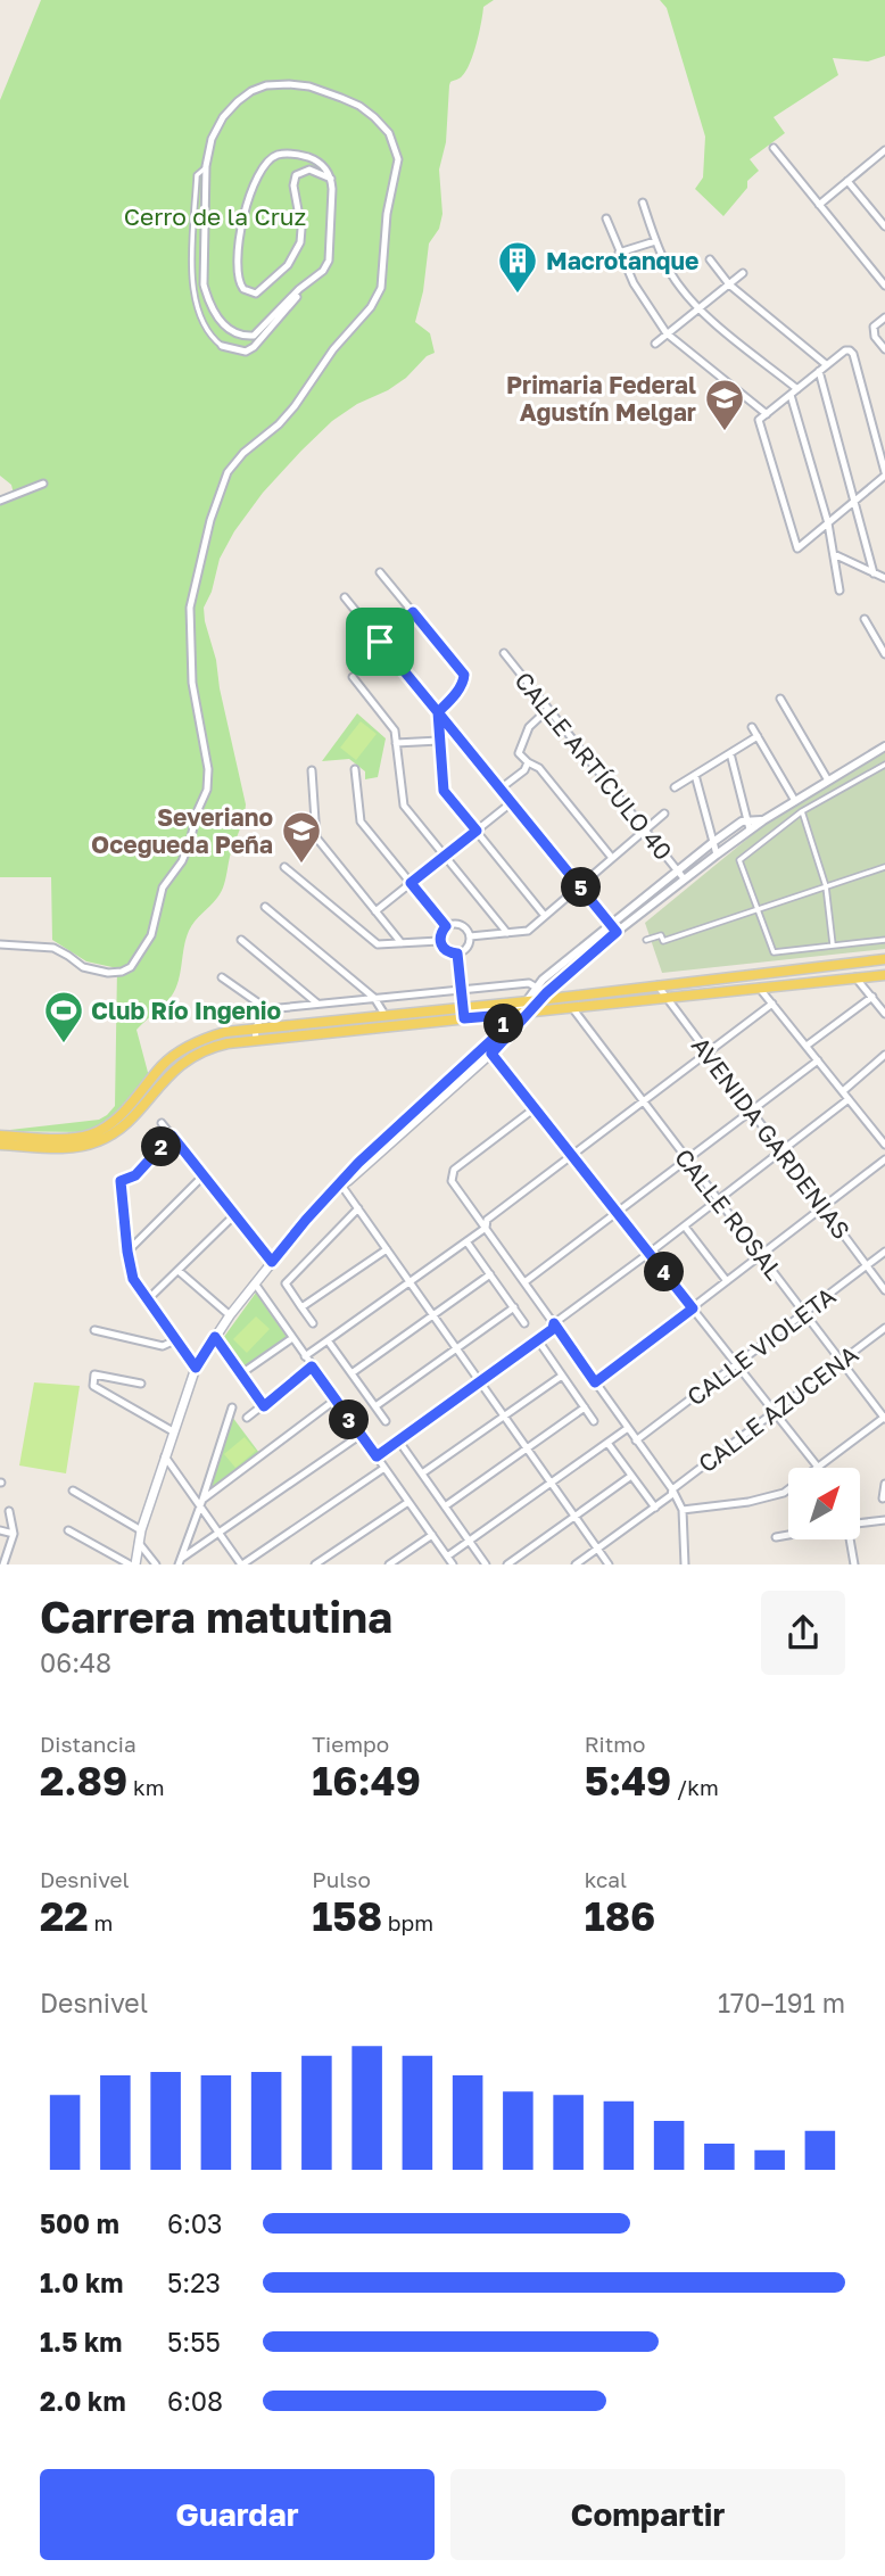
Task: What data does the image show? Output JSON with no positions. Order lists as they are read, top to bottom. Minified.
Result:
{"streets":{"street":["CALLE ARTÍCULO 40","AVENIDA GARDENIAS","CALLE ROSAL","CALLE VIOLETA","CALLE AZUCENA"]},"crossings":[["AVENIDA GARDENIAS","CALLE VIOLETA"],["CALLE ROSAL","CALLE VIOLETA"],["CALLE ROSAL","CALLE AZUCENA"]],"parks":["Cerro de la Cruz"],"places":{"building":["Macrotanque"],"school or university":["Primaria Federal Agustín Melgar","Severiano Ocegueda Peña"],"sports":["Club Río Ingenio"]},"north":"top right","page":{"pins":["5","1","2","4","3"],"heading":["Carrera matutina","06:48"],"stats":[["Distancia","2.89 km"],["Tiempo","16:49"],["Ritmo","5:49 /km"],["Desnivel","22 m"],["Pulso","158 bpm"],["kcal","186"]],"chart":["Desnivel","170–191 m"],"list":[{"name":"500 m","note":"6:03"},{"name":"1.0 km","note":"5:23"},{"name":"1.5 km","note":"5:55"},{"name":"2.0 km","note":"6:08"}],"buttons":["Guardar","Compartir"]}}
